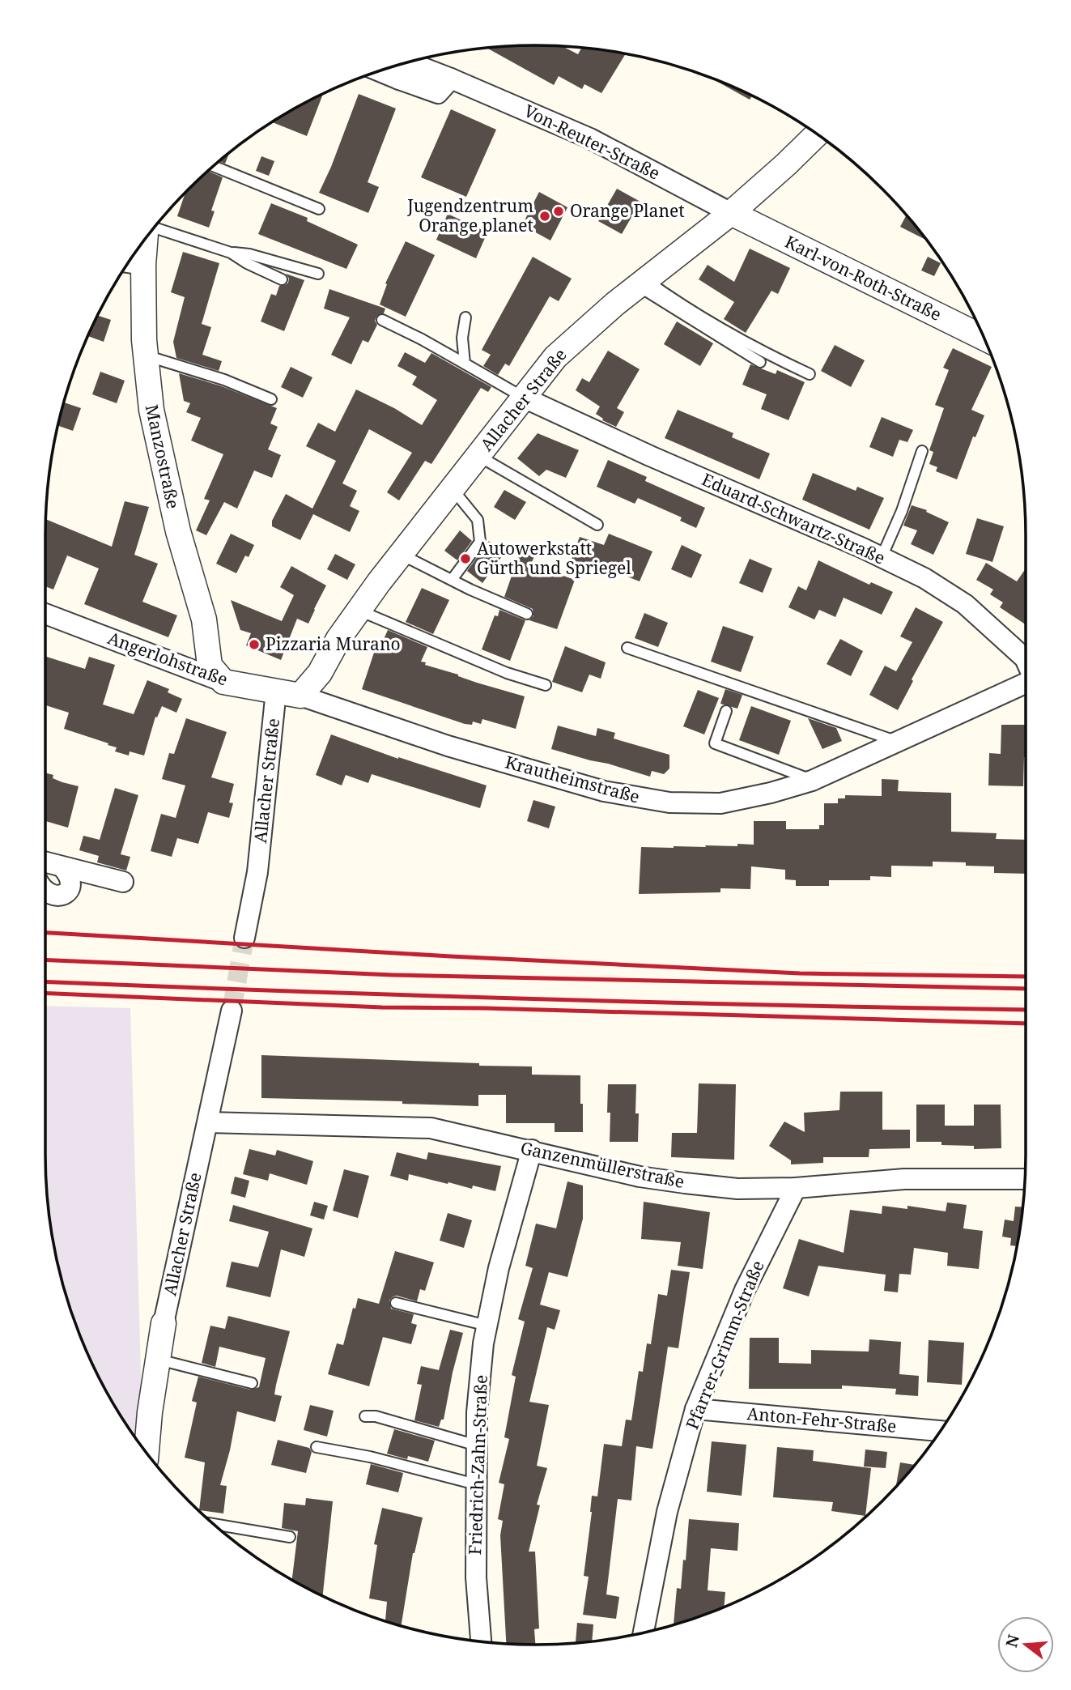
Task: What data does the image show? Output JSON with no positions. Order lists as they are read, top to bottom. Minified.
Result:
{"streets":{"street":["Von-Reuter-Straße","Karl-von-Roth-Straße","Allacher Straße","Manzostraße","Eduard-Schwartz-Straße","Angerlohstraße","Krautheimstraße","Ganzenmüllerstraße","Pfarrer-Grimm-Straße","Anton-Fehr-Straße","Friedrich-Zahn-Straße"]},"crossings":[["Von-Reuter-Straße","Karl-von-Roth-Straße"],["Von-Reuter-Straße","Allacher Straße"],["Karl-von-Roth-Straße","Allacher Straße"],["Allacher Straße","Eduard-Schwartz-Straße"],["Allacher Straße","Angerlohstraße"],["Allacher Straße","Krautheimstraße"],["Allacher Straße","Ganzenmüllerstraße"],["Manzostraße","Angerlohstraße"],["Angerlohstraße","Krautheimstraße"],["Ganzenmüllerstraße","Pfarrer-Grimm-Straße"],["Ganzenmüllerstraße","Friedrich-Zahn-Straße"],["Pfarrer-Grimm-Straße","Anton-Fehr-Straße"]],"places":["Orange Planet","Jugendzentrum Orange planet","Autowerkstatt Gürth und Spriegel","Pizzaria Murano"],"north":"left"}
